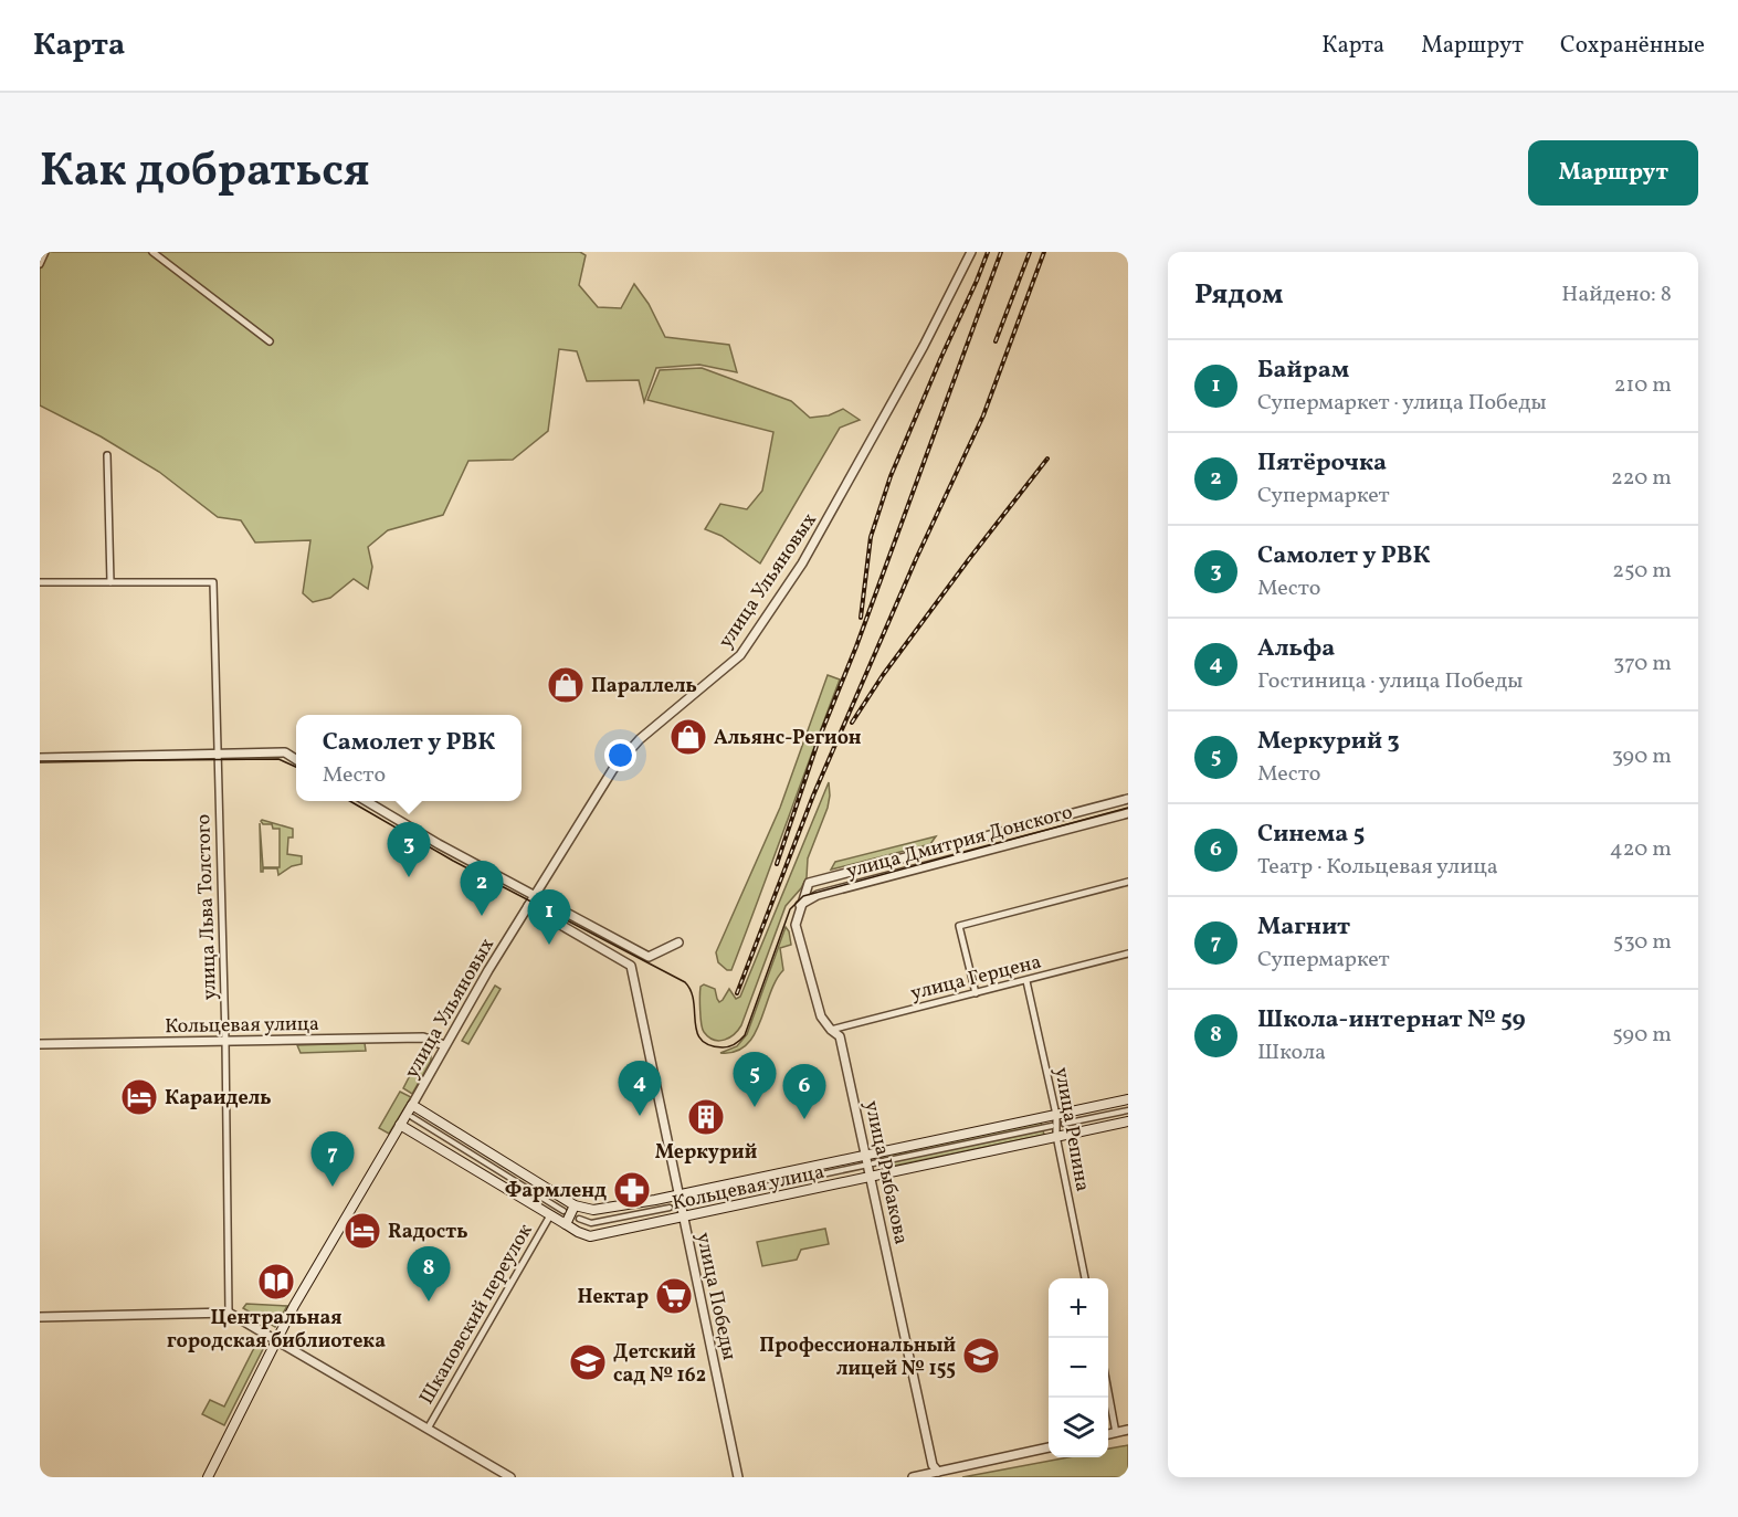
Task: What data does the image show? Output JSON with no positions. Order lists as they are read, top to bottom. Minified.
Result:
{"streets":{"main road":["улица Ульяновых","Кольцевая улица"],"street":["улица Дмитрия Донского","улица Льва Толстого","улица Герцена","улица Репина","улица Рыбакова","улица Победы","Шкаповский переулок"]},"crossings":[["улица Ульяновых","Кольцевая улица"],["улица Ульяновых","улица Победы"],["улица Дмитрия Донского","улица Рыбакова"],["улица Льва Толстого","Кольцевая улица"],["улица Герцена","улица Репина"],["улица Герцена","улица Рыбакова"],["Кольцевая улица","улица Репина"],["Кольцевая улица","улица Рыбакова"],["Кольцевая улица","улица Победы"],["Кольцевая улица","Шкаповский переулок"]],"places":{"shop":["Параллель","Альянс-Регион"],"hotel":["Караидель","Rадость"],"building":["Меркурий"],"pharmacy":["Фармленд"],"library":["Центральная городская библиотека"],"supermarket":["Нектар"],"school or university":["Профессиональный лицей № 155","Детский сад № 162"]},"page":{"header":"Карта","nav":["Карта","Маршрут","Сохранённые"],"title":"Как добраться","buttons":"Маршрут","heading":["Рядом","Найдено: 8"],"list":[{"mark":"1","name":"Байрам","note":"Супермаркет · улица Победы","value":"210 m"},{"mark":"2","name":"Пятёрочка","note":"Супермаркет","value":"220 m"},{"mark":"3","name":"Самолет у РВК","note":"Место","value":"250 m"},{"mark":"4","name":"Альфа","note":"Гостиница · улица Победы","value":"370 m"},{"mark":"5","name":"Меркурий 3","note":"Место","value":"390 m"},{"mark":"6","name":"Синема 5","note":"Театр · Кольцевая улица","value":"420 m"},{"mark":"7","name":"Магнит","note":"Супермаркет","value":"530 m"},{"mark":"8","name":"Школа-интернат № 59","note":"Школа","value":"590 m"}],"popup":["Самолет у РВК","Место"],"pins":["3","2","1","5","4","6","7","8"],"map_buttons":["+","−"]}}
